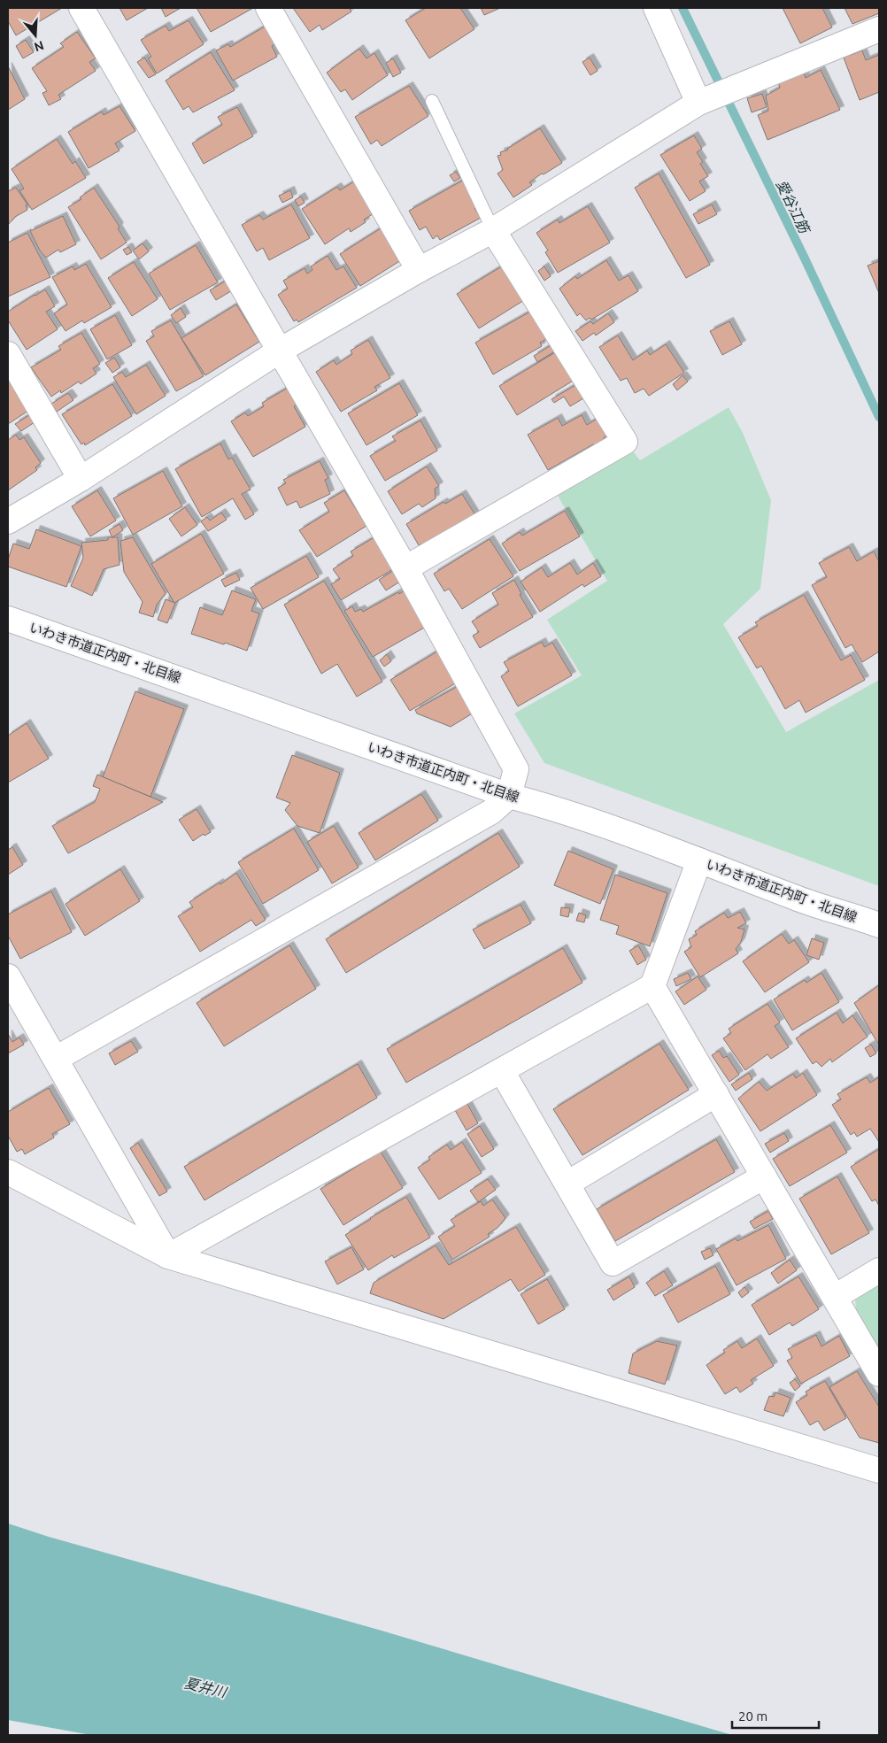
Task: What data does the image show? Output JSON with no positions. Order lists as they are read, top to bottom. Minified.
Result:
{"streets":{"street":["いわき市道正内町・北目線"]},"water":["愛谷江筋","夏井川"],"scale_bar":"20 m","north":"bottom"}
